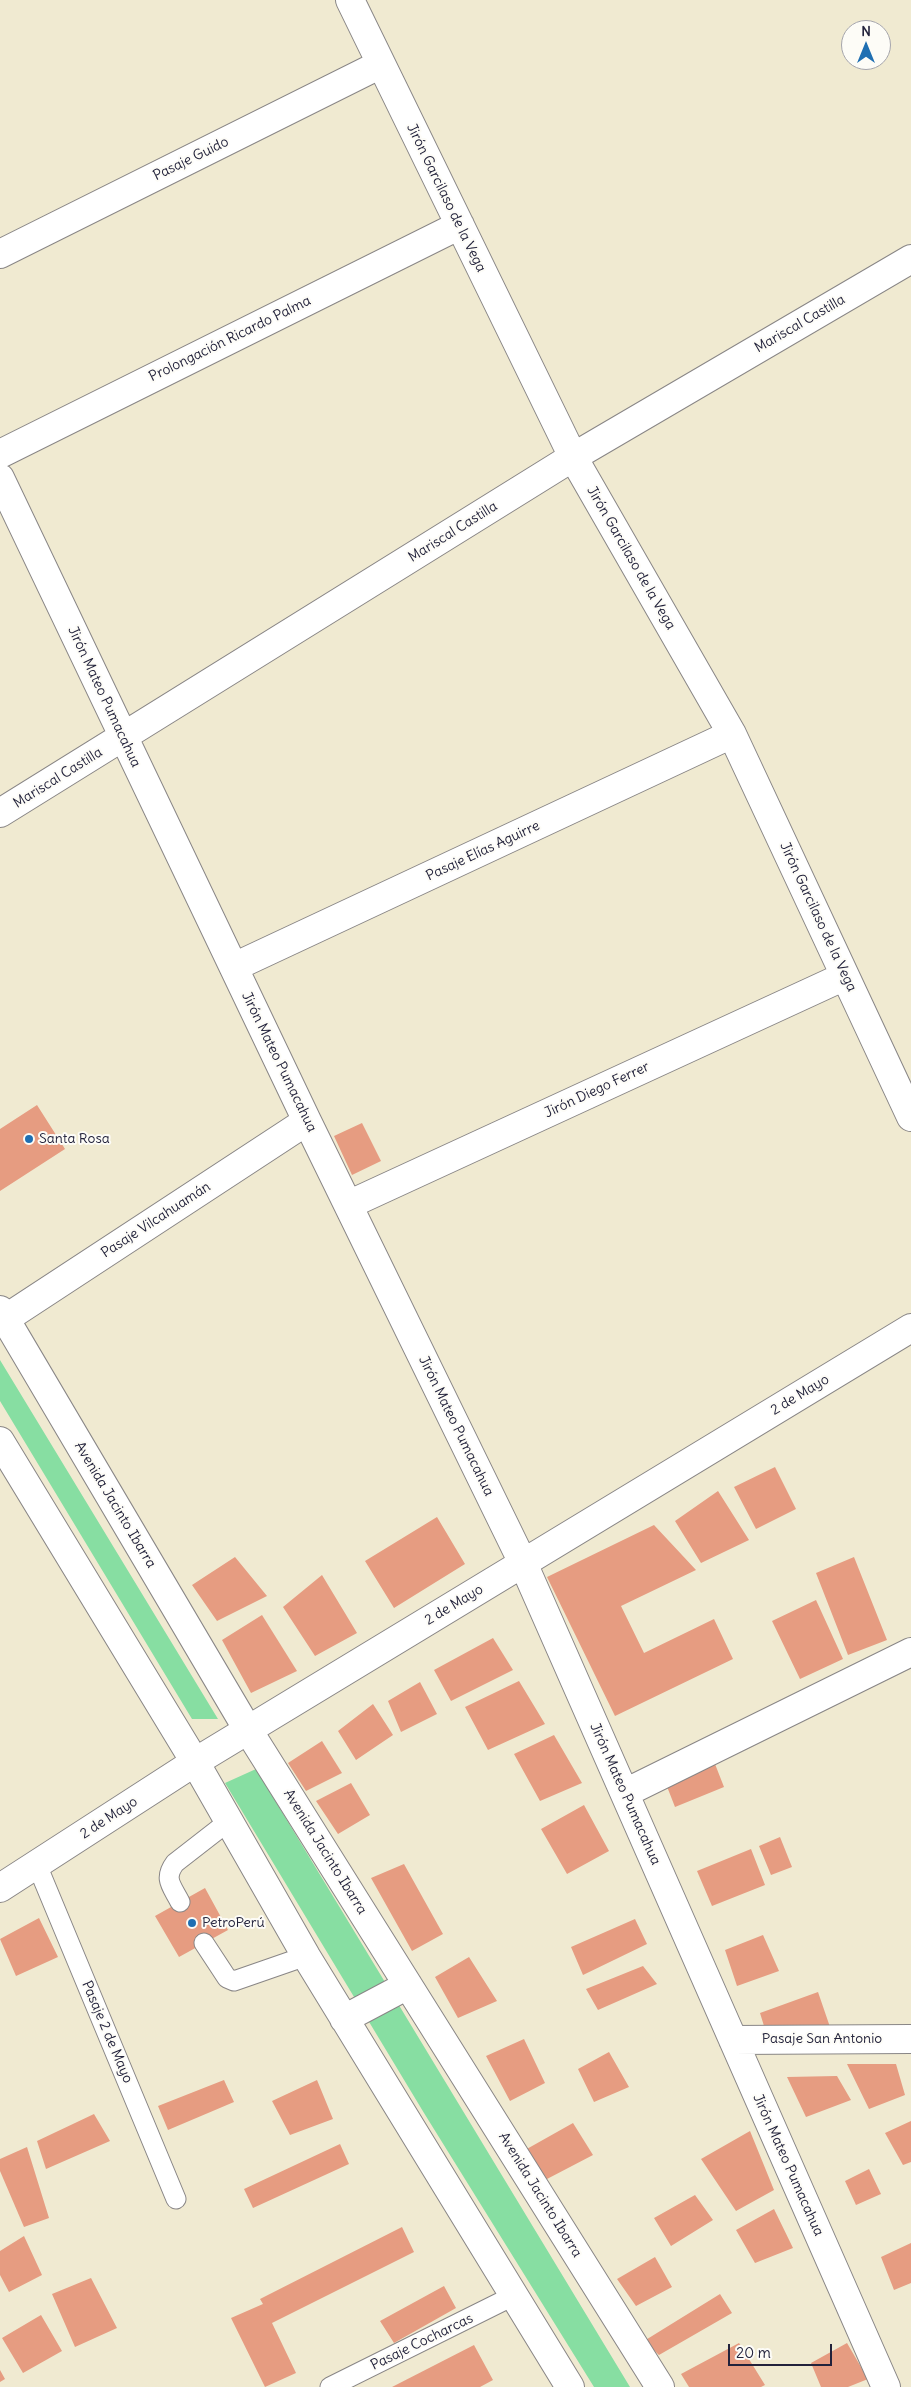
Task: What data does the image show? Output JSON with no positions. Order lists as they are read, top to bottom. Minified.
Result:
{"streets":{"street":["Pasaje Guido","Jirón Garcilaso de la Vega","Mariscal Castilla","Prolongación Ricardo Palma","Jirón Mateo Pumacahua","Pasaje Elías Aguirre","Jirón Diego Ferrer","Pasaje Vilcahuamán","2 de Mayo","Avenida Jacinto Ibarra","Pasaje San Antonio"],"lane":["Pasaje 2 de Mayo","Pasaje Cocharcas"]},"crossings":[["Pasaje Guido","Jirón Garcilaso de la Vega"],["Jirón Garcilaso de la Vega","Mariscal Castilla"],["Jirón Garcilaso de la Vega","Prolongación Ricardo Palma"],["Jirón Garcilaso de la Vega","Pasaje Elías Aguirre"],["Jirón Garcilaso de la Vega","Jirón Diego Ferrer"],["Mariscal Castilla","Jirón Mateo Pumacahua"],["Jirón Mateo Pumacahua","Pasaje Elías Aguirre"],["Jirón Mateo Pumacahua","Jirón Diego Ferrer"],["Jirón Mateo Pumacahua","Pasaje Vilcahuamán"],["Jirón Mateo Pumacahua","2 de Mayo"],["Jirón Mateo Pumacahua","Pasaje San Antonio"],["Pasaje Vilcahuamán","Avenida Jacinto Ibarra"],["2 de Mayo","Avenida Jacinto Ibarra"],["2 de Mayo","Pasaje 2 de Mayo"]],"places":["Santa Rosa","PetroPerú"],"scale_bar":"20 m","north":"top"}
